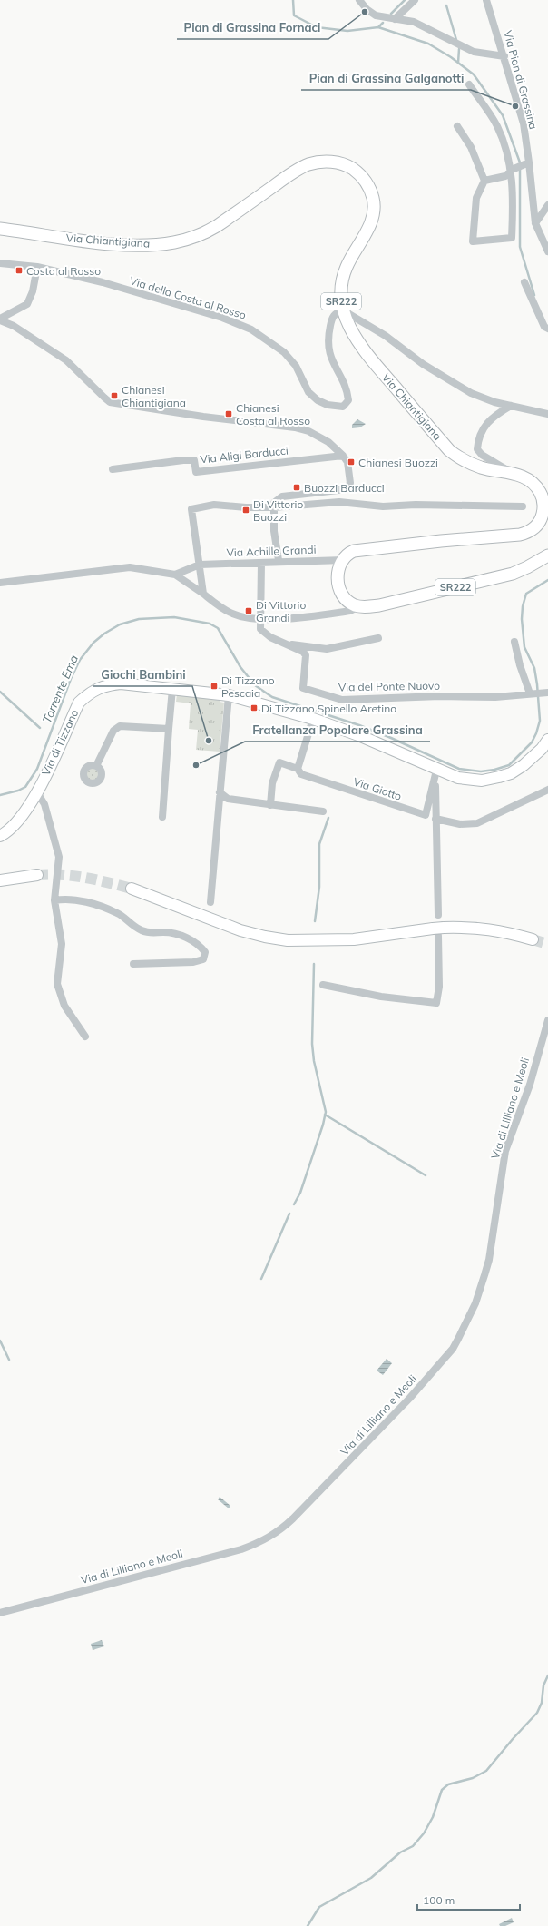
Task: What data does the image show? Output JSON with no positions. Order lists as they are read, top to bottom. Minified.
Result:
{"streets":{"main road":["Via Chiantigiana","SR222"],"street":["Via Pian di Grassina","Via della Costa al Rosso","Via Aligi Barducci","Via Achille Grandi","Via del Ponte Nuovo","Via di Tizzano","Via Giotto","Via di Lilliano e Meoli"]},"crossings":[["Via Chiantigiana","Via della Costa al Rosso"],["Via Chiantigiana","Via Achille Grandi"],["Via di Tizzano","Via Giotto"]],"water":["Torrente Ema"],"places":{"other":["Pian di Grassina Fornaci","Pian di Grassina Galganotti","Giochi Bambini","Fratellanza Popolare Grassina"],"transit":["Costa al Rosso","Chianesi Chiantigiana","Chianesi Costa al Rosso","Chianesi Buozzi","Buozzi Barducci","Di Vittorio Buozzi","Di Vittorio Grandi","Di Tizzano Pescaia","Di Tizzano Spinello Aretino"]},"scale_bar":"100 m"}
